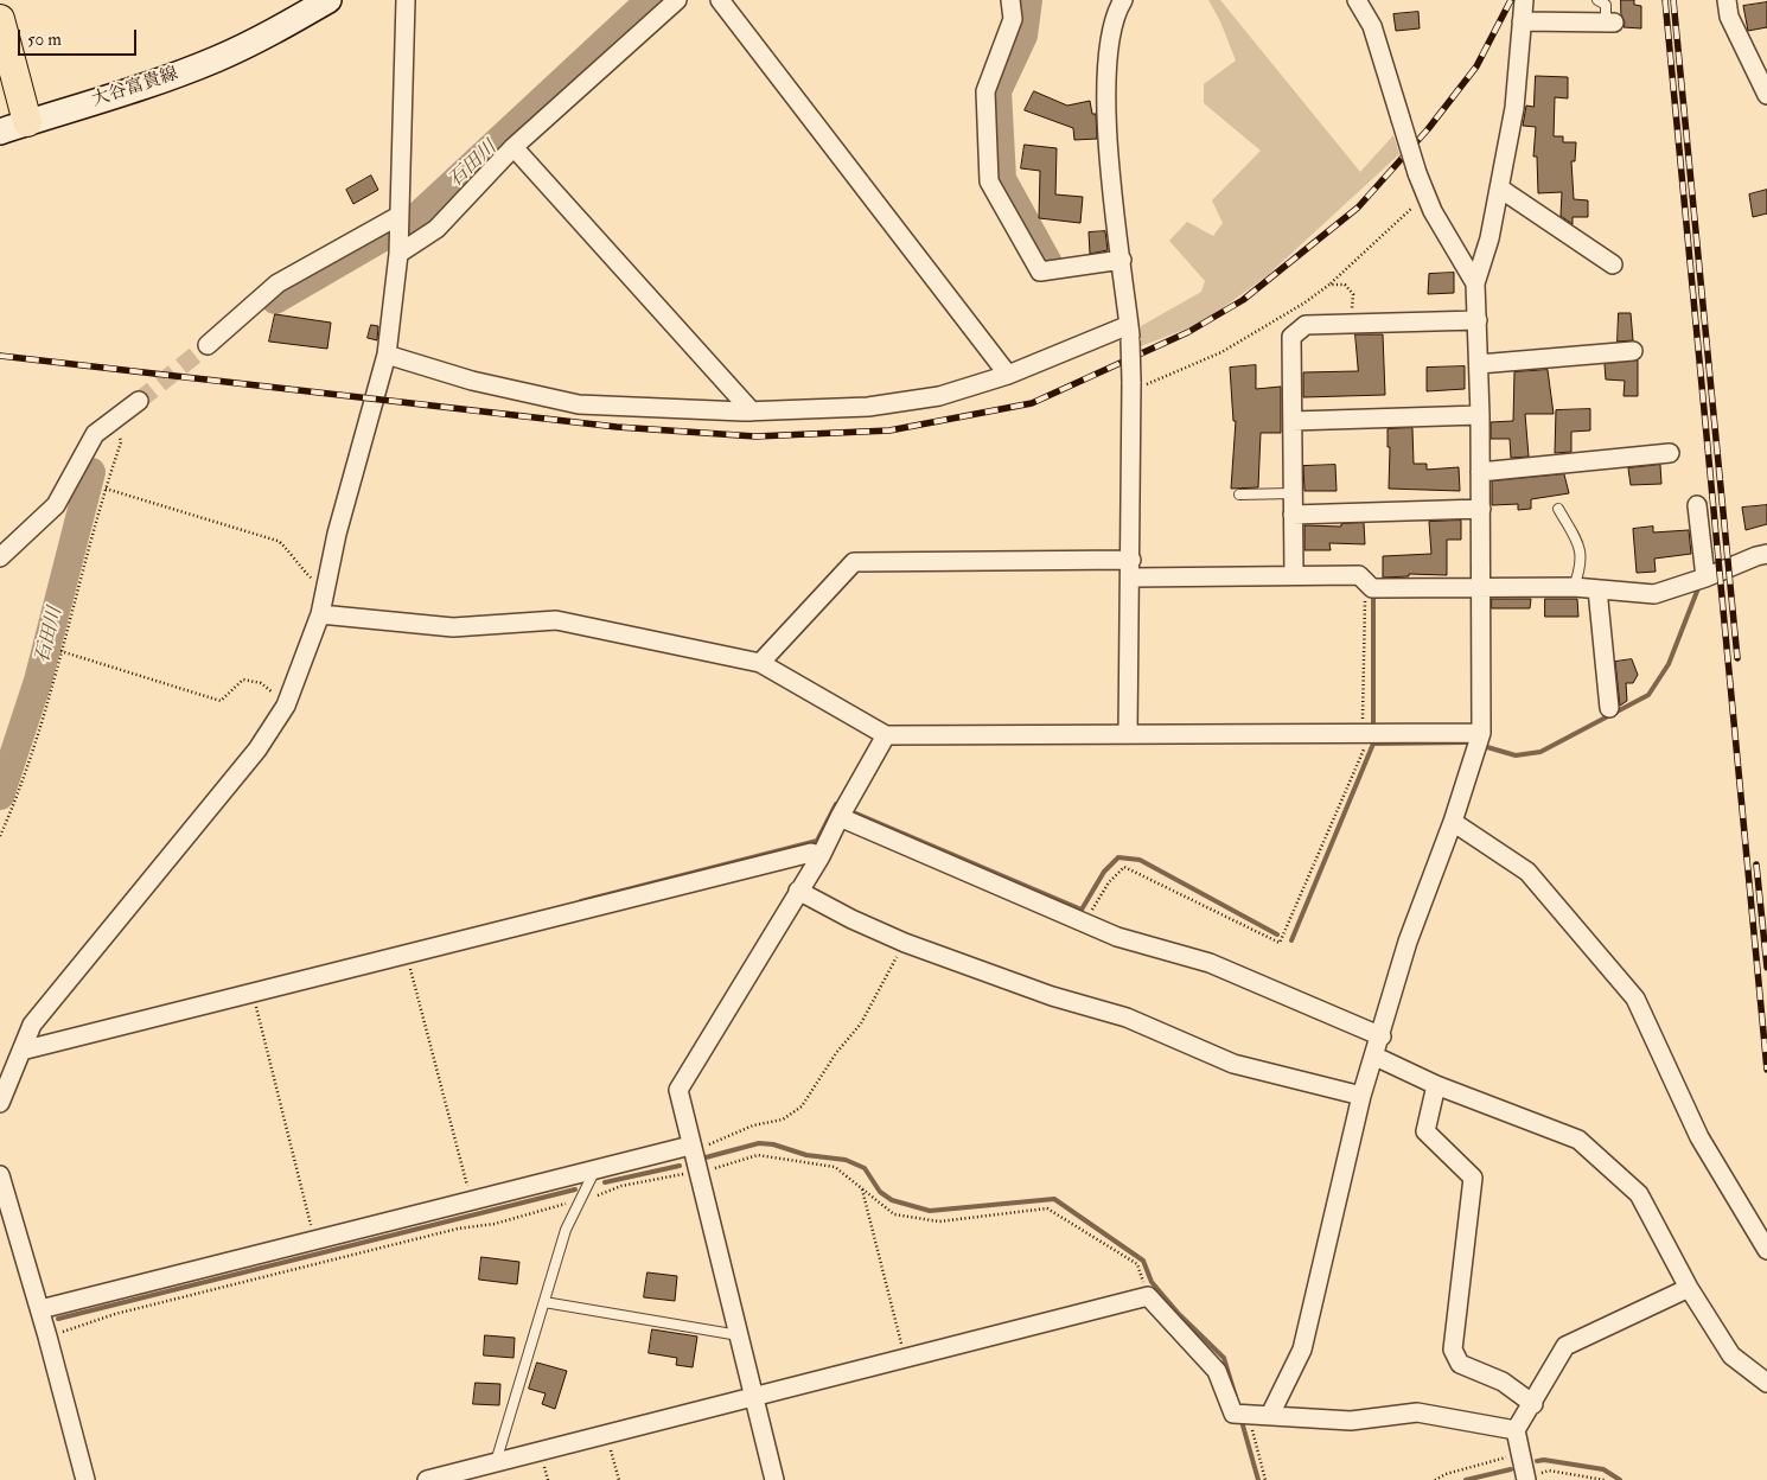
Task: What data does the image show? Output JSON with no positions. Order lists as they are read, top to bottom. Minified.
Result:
{"streets":{"main road":["大谷富貴線"]},"water":["石田川"],"scale_bar":"50 m"}
